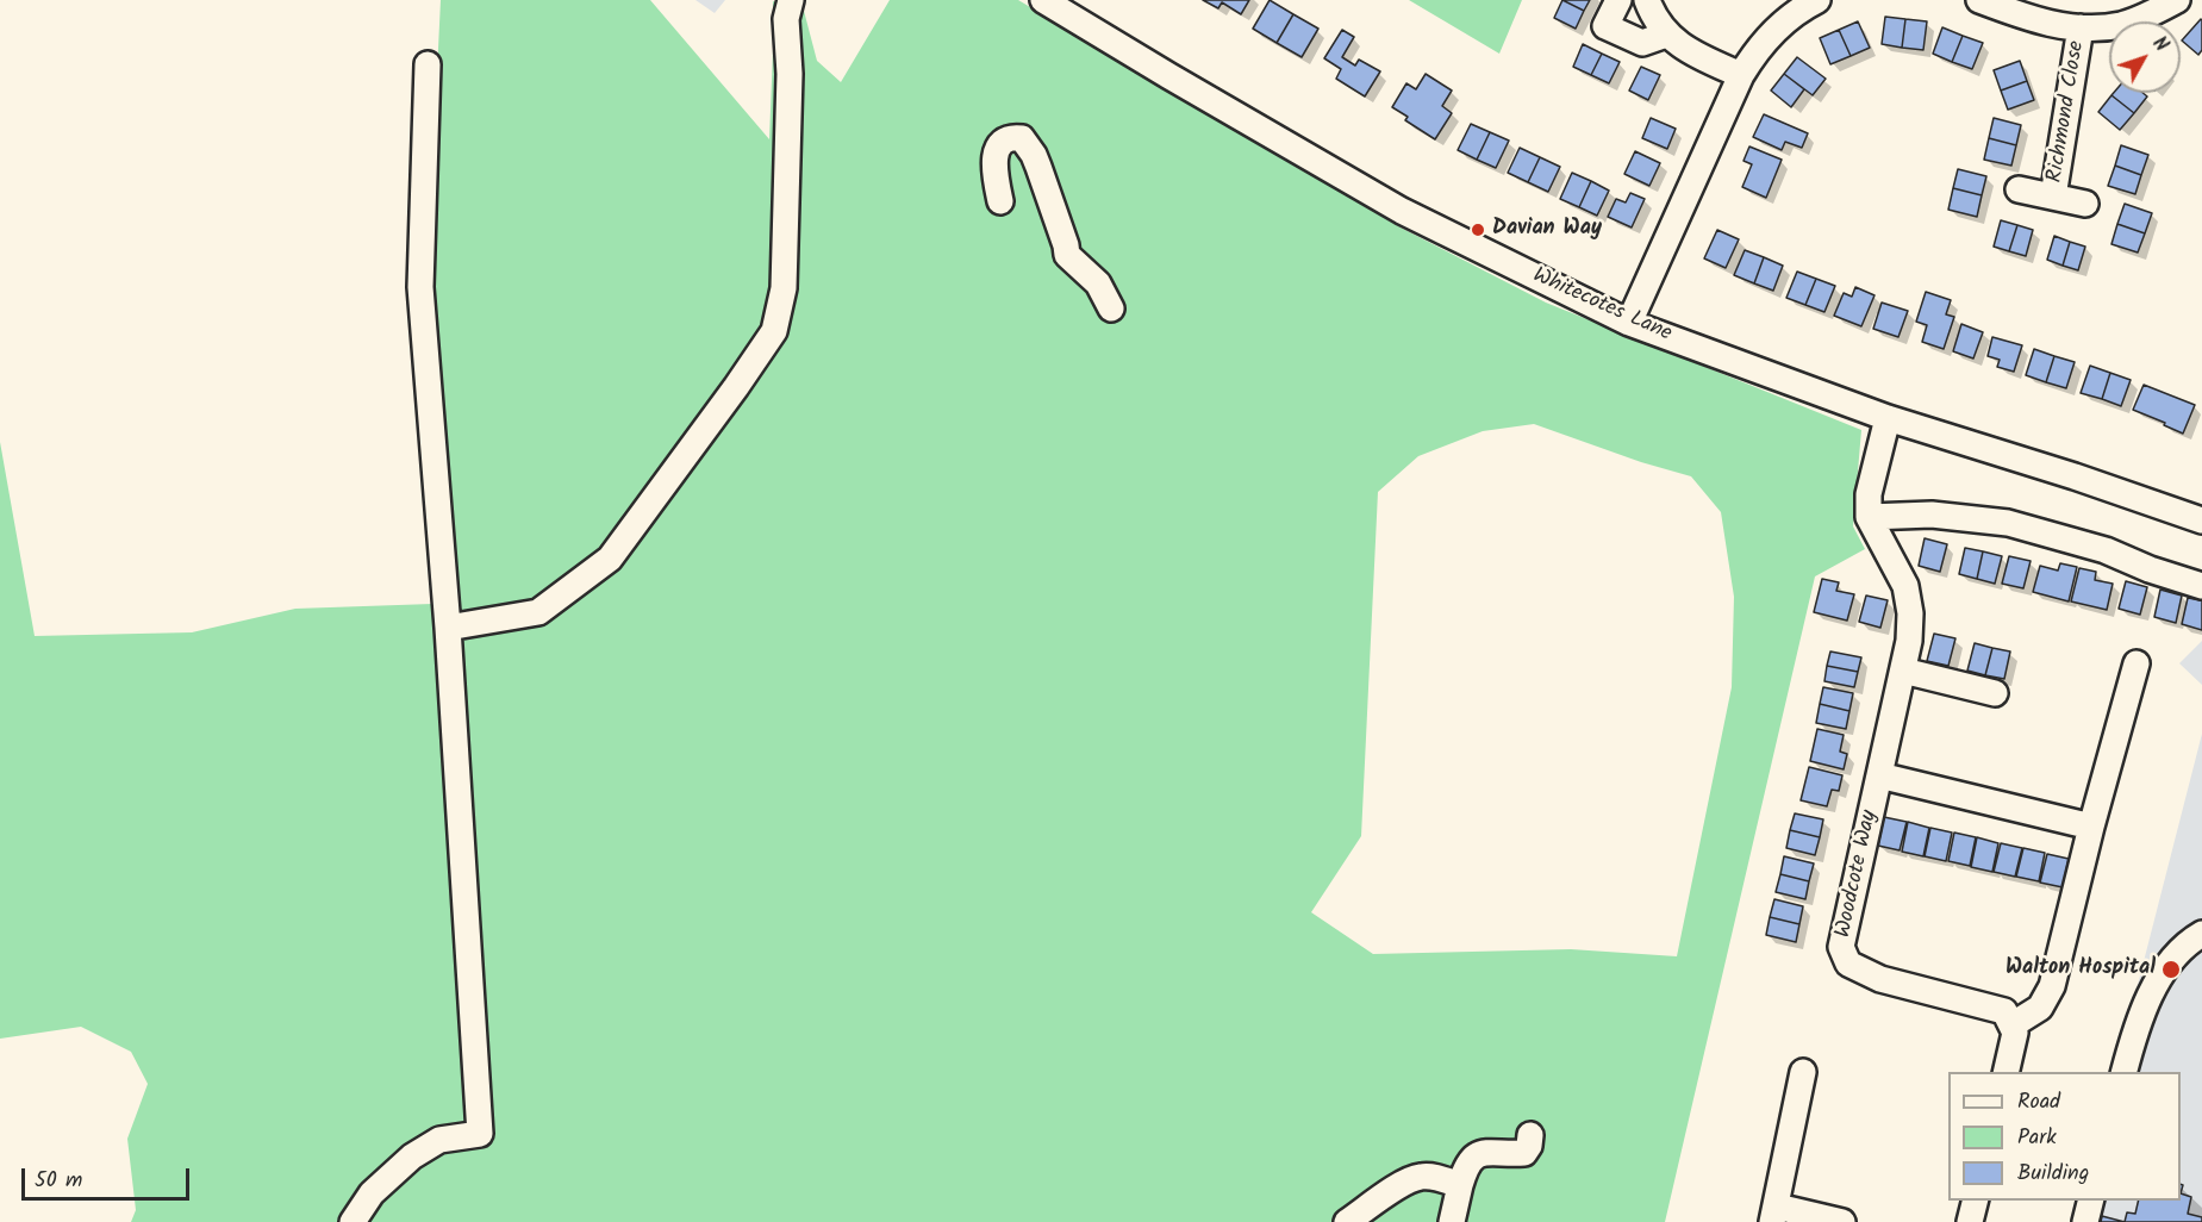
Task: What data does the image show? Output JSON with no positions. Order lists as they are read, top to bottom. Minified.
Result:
{"streets":{"street":["Richmond Close","Whitecotes Lane","Woodcote Way"]},"places":["Davian Way","Walton Hospital"],"legend":["Road","Park","Building"],"scale_bar":"50 m","north":"top right"}
